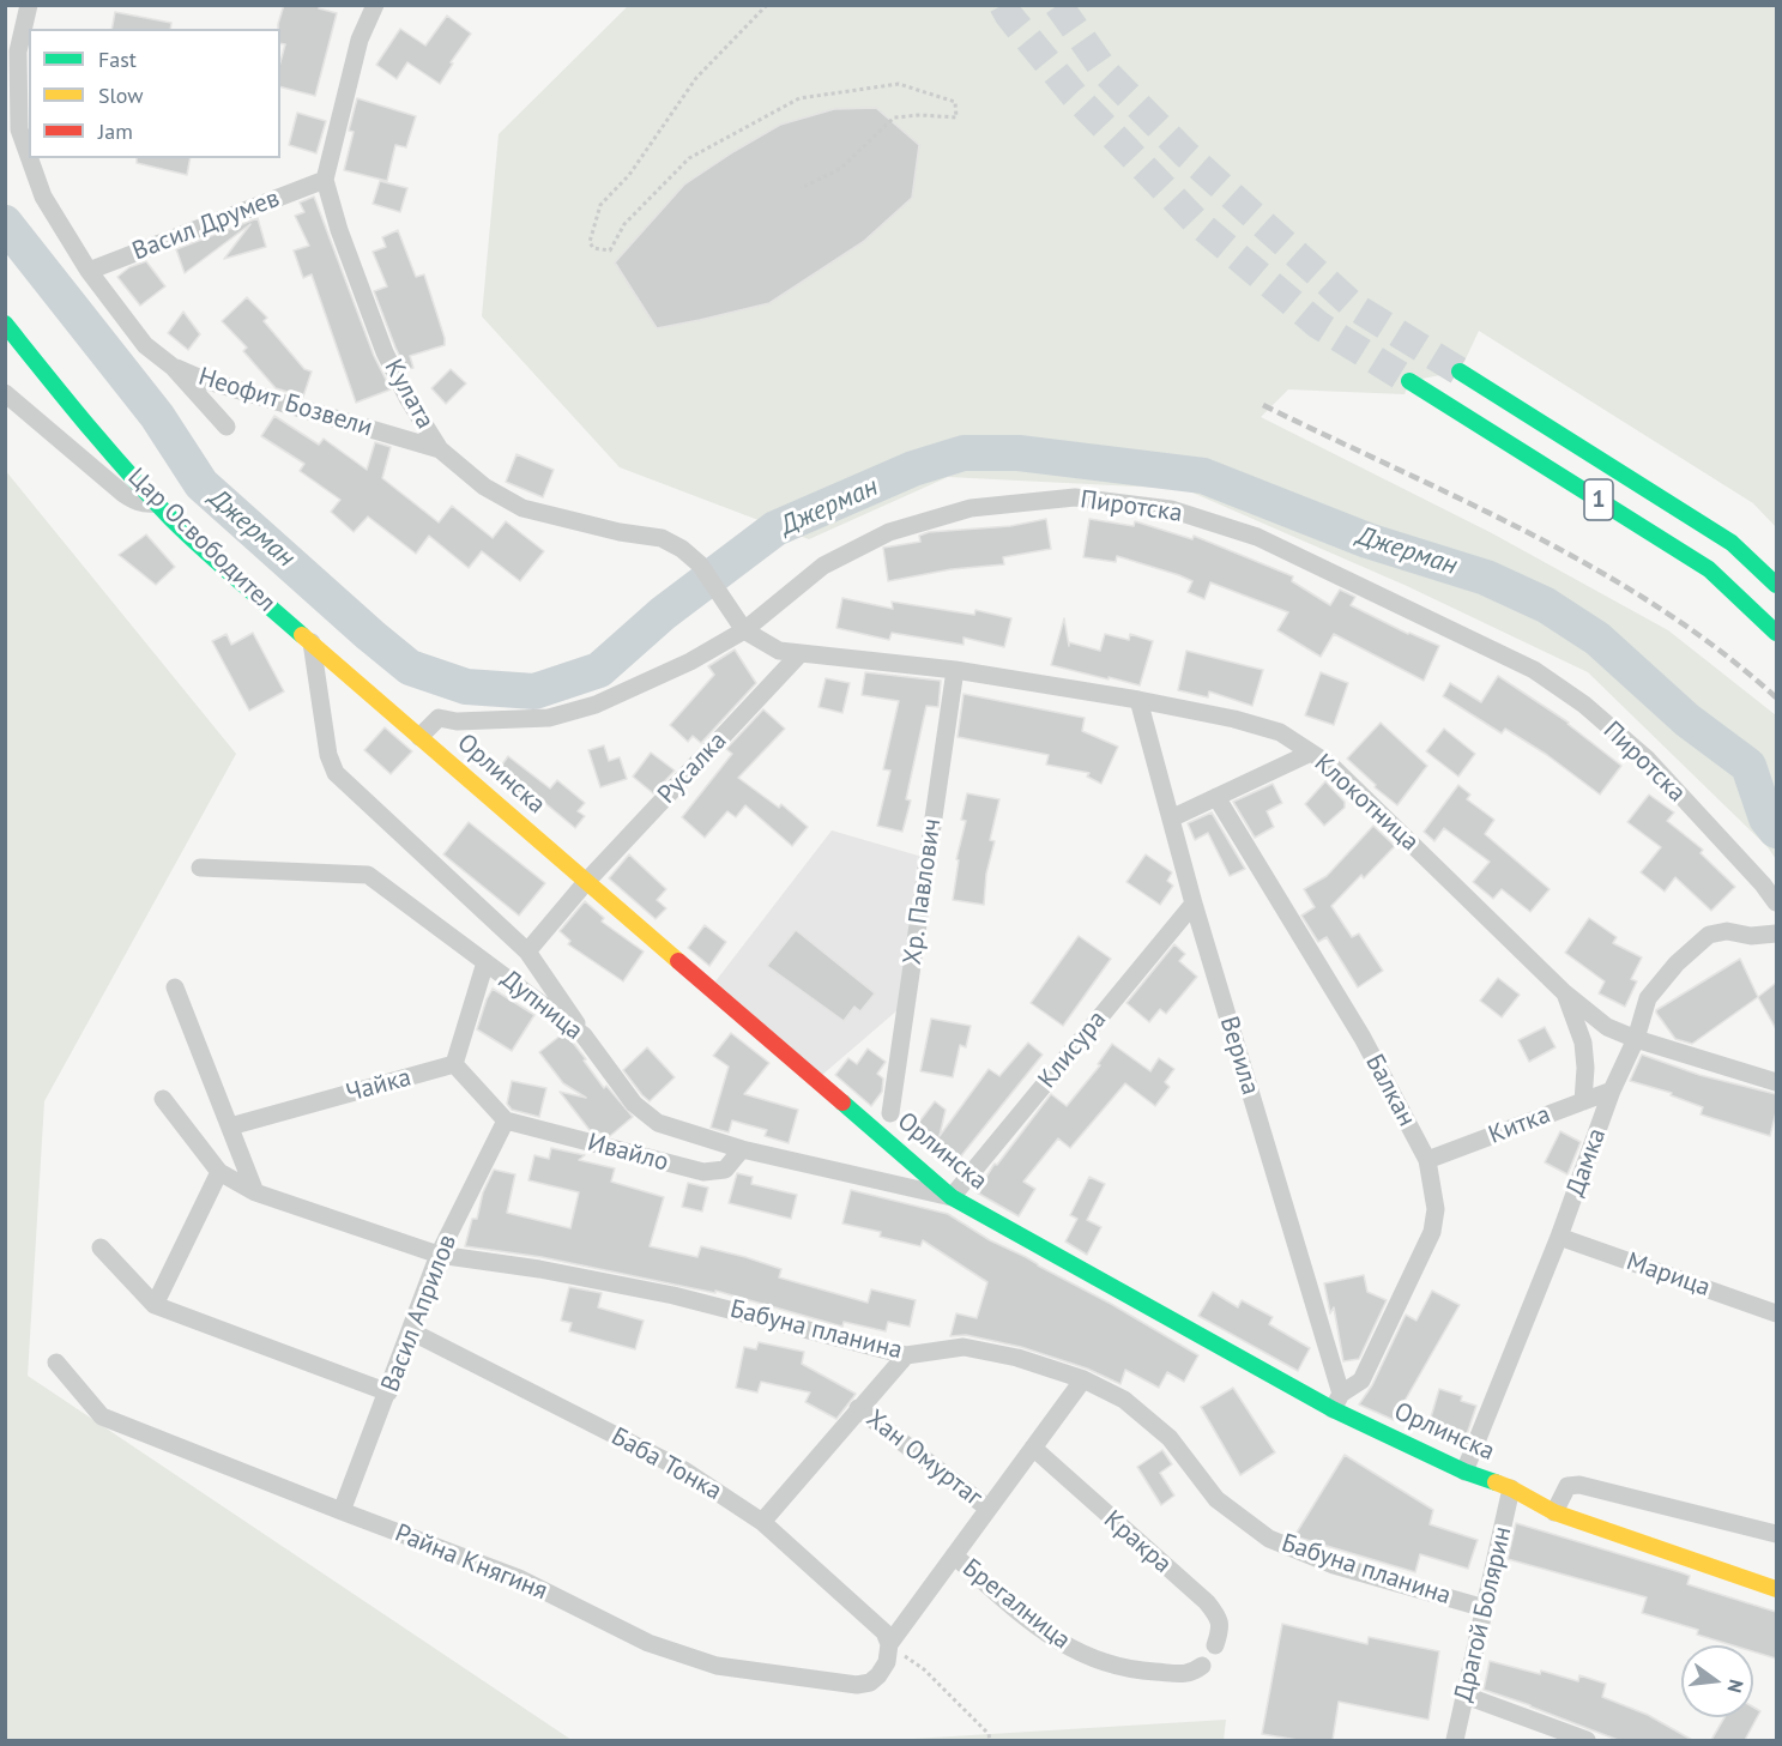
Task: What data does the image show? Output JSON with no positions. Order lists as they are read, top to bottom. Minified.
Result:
{"streets":{"street":["Васил Друмев","Кулата","Неофит Бозвели","1","Пиротска","Цар Освободител","Русалка","Орлинска","Клокотница","Хр. Павлович","Дупница","Клисура","Верила","Чайка","Балкан","Китка","Ивайло","Дамка","Марица","Васил Априлов","Бабуна планина","Хан Омуртаг","Баба Тонка","Кракра","Райна Княгиня","Брегалница","Драгой Болярин"]},"crossings":[["Васил Друмев","Кулата"],["Кулата","Неофит Бозвели"],["Кулата","Клокотница"],["Пиротска","Цар Освободител"],["Пиротска","Орлинска"],["Пиротска","Клокотница"],["Цар Освободител","Орлинска"],["Русалка","Орлинска"],["Русалка","Клокотница"],["Орлинска","Дупница"],["Орлинска","Клисура"],["Орлинска","Верила"],["Орлинска","Балкан"],["Орлинска","Дамка"],["Орлинска","Драгой Болярин"],["Клокотница","Хр. Павлович"],["Клокотница","Верила"],["Клокотница","Дамка"],["Дупница","Клисура"],["Дупница","Ивайло"],["Клисура","Верила"],["Верила","Балкан"],["Балкан","Китка"],["Китка","Дамка"],["Ивайло","Васил Априлов"],["Дамка","Марица"],["Васил Априлов","Бабуна планина"],["Васил Априлов","Баба Тонка"],["Васил Априлов","Райна Княгиня"],["Бабуна планина","Райна Княгиня"],["Бабуна планина","Драгой Болярин"],["Хан Омуртаг","Райна Княгиня"],["Баба Тонка","Райна Княгиня"],["Кракра","Райна Княгиня"],["Райна Княгиня","Брегалница"]],"water":["Джерман"],"legend":["Fast","Slow","Jam"],"north":"right"}
